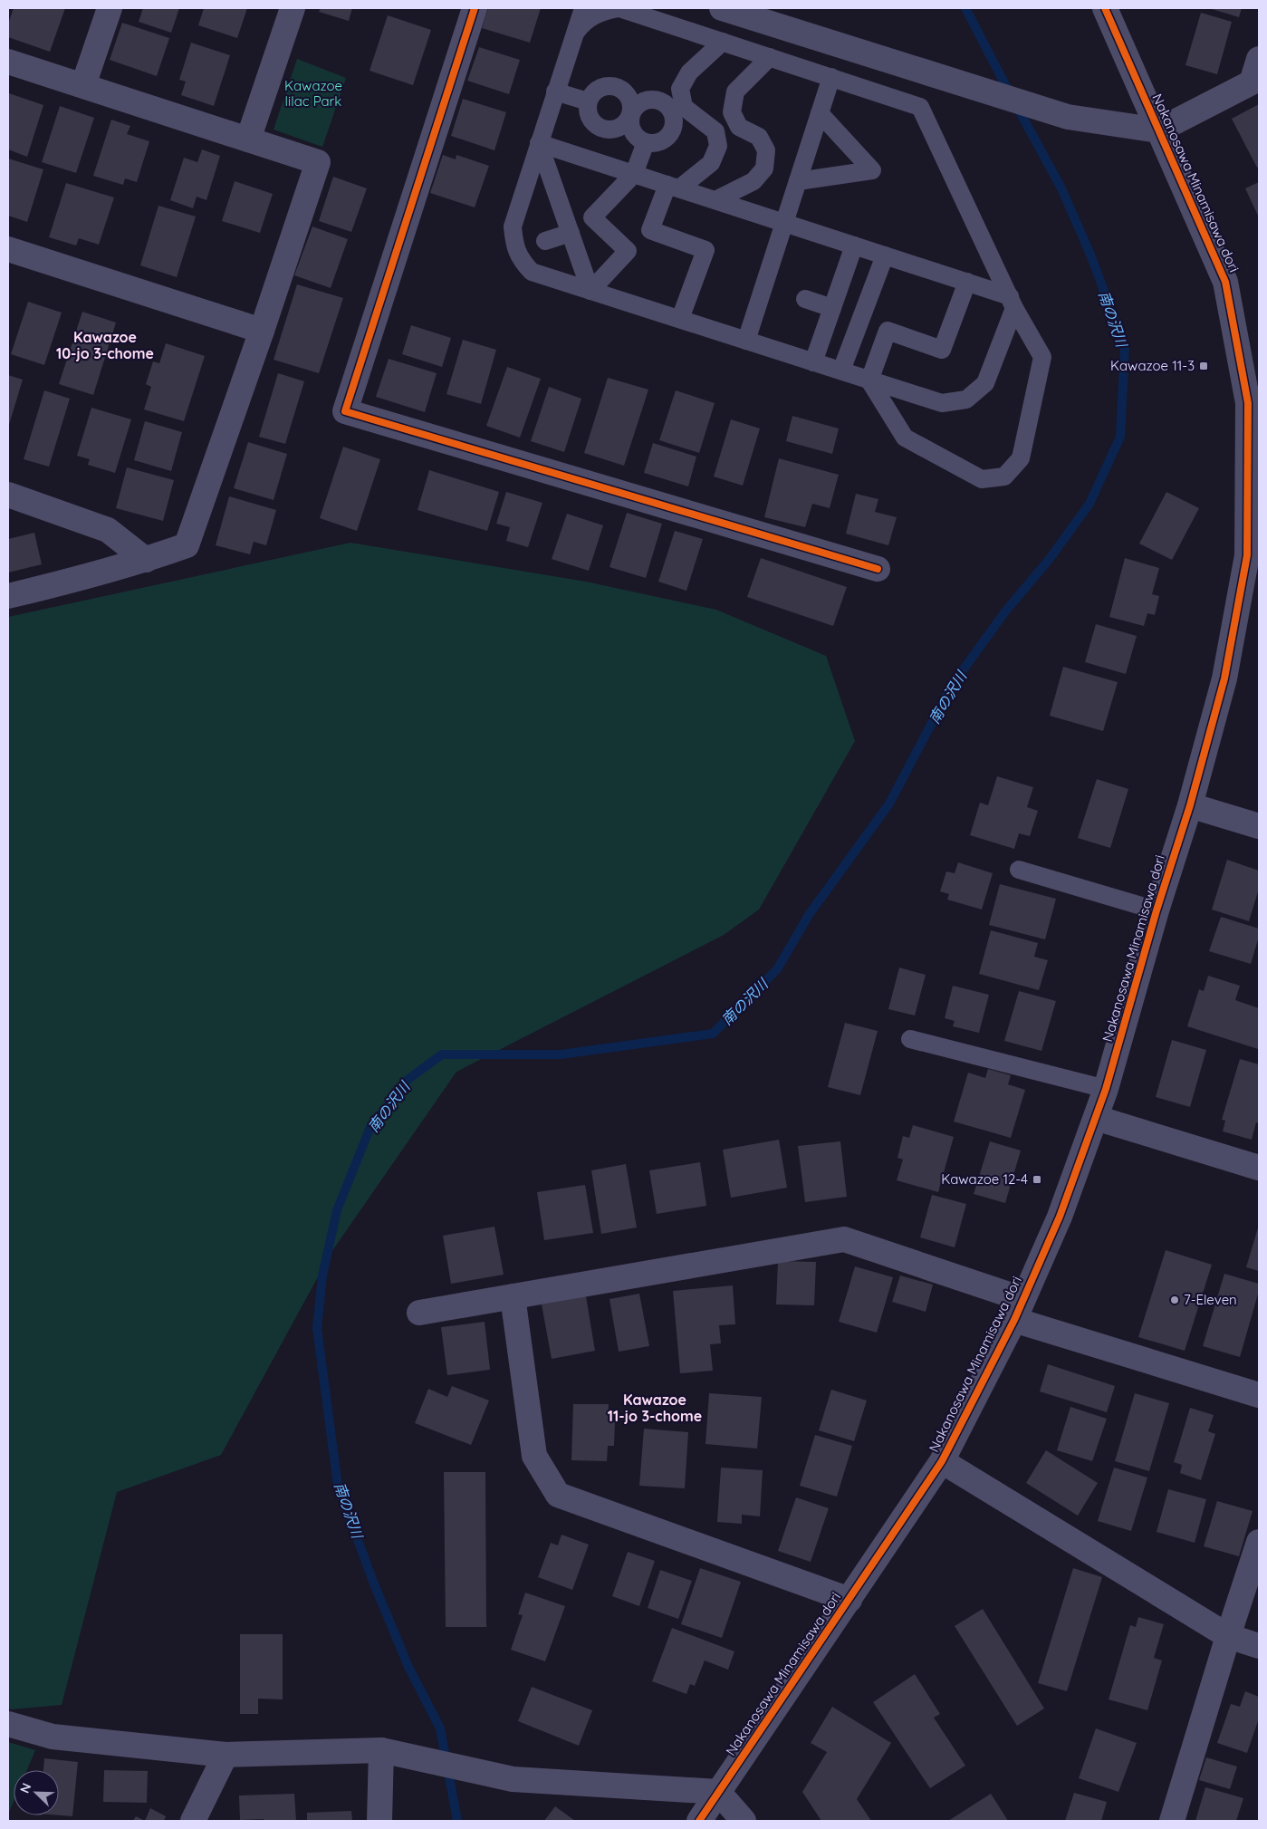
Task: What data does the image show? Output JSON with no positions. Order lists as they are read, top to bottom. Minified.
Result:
{"streets":{"street":["Nakanosawa Minamisawa dori"]},"districts":["Kawazoe 10-jo 3-chome","Kawazoe 11-jo 3-chome"],"water":["南の沢川"],"parks":["Kawazoe lilac Park"],"places":{"transit":["Kawazoe 11-3","Kawazoe 12-4"],"other":["7-Eleven"]},"north":"top left"}
